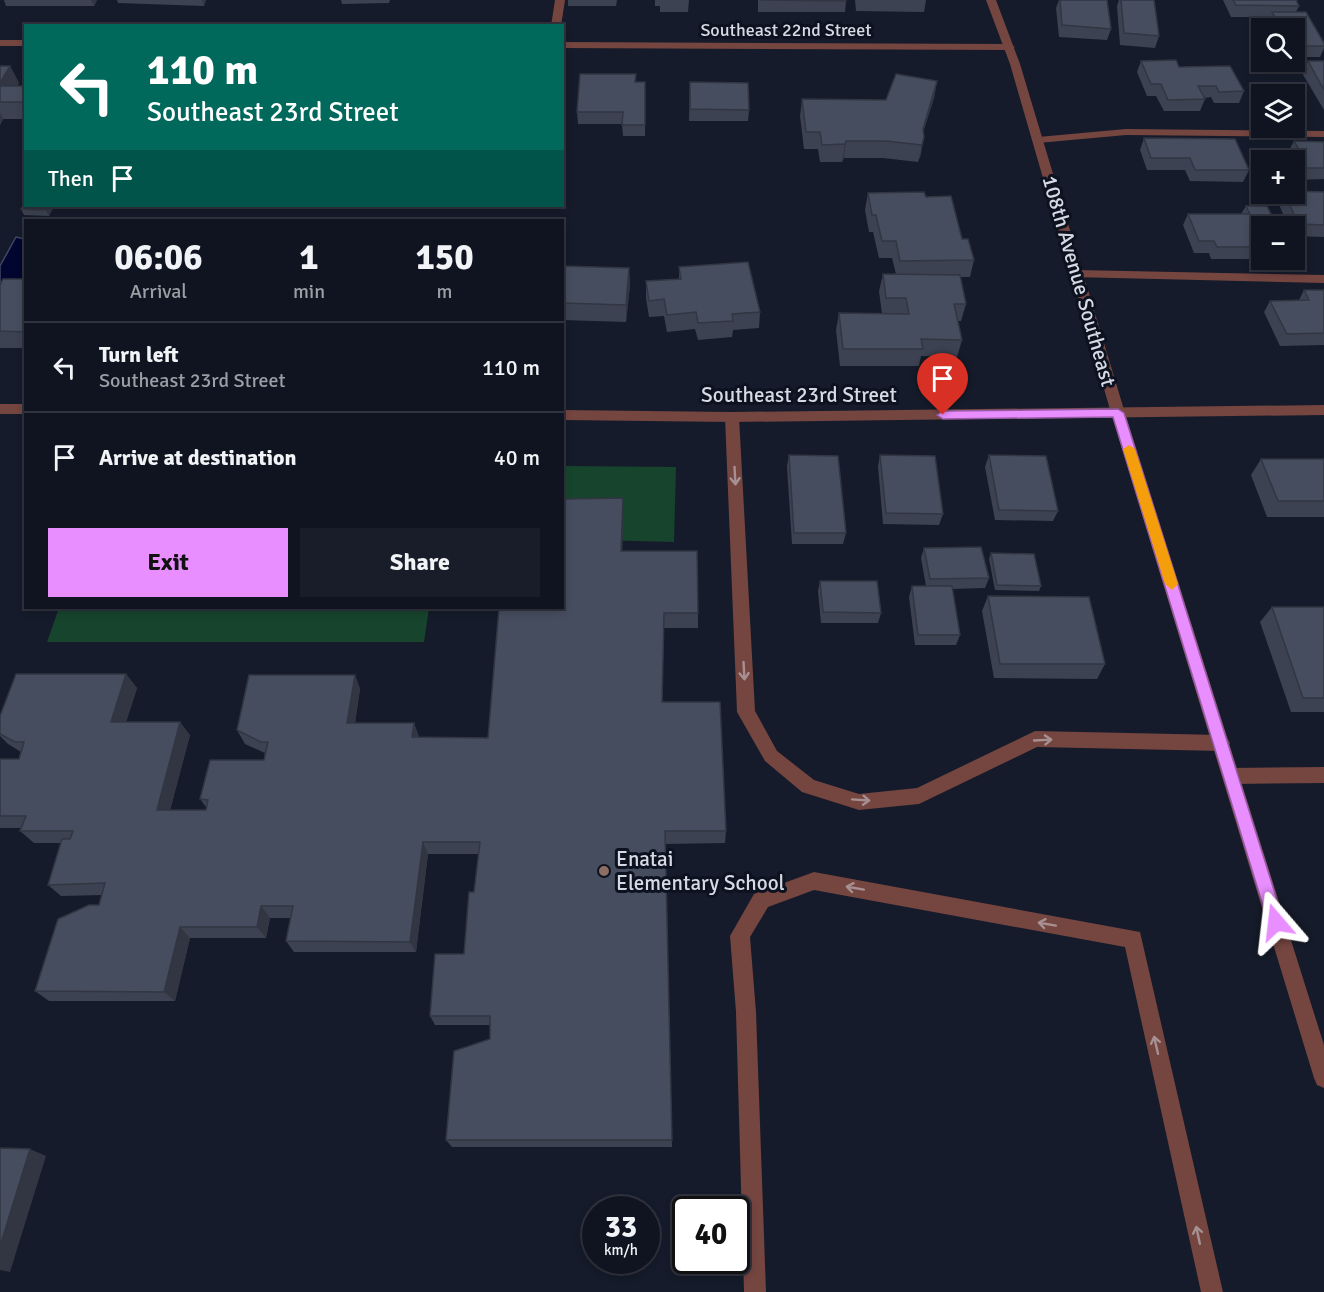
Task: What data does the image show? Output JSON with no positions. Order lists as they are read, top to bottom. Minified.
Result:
{"streets":{"street":["Southeast 22nd Street","108th Avenue Southeast","Southeast 23rd Street"]},"crossings":[["Southeast 22nd Street","108th Avenue Southeast"],["108th Avenue Southeast","Southeast 23rd Street"]],"places":["Enatai Elementary School"],"page":{"map_buttons":["+","−"],"turn":["110 m","Southeast 23rd Street"],"then":"Then","eta":["06:06","Arrival","1","min","150","m"],"list":[{"name":"Turn left","note":"Southeast 23rd Street","value":"110 m"},{"name":"Arrive at destination","value":"40 m"}],"buttons":["Exit","Share"],"speed":"33 km/h","limit":"40"}}
